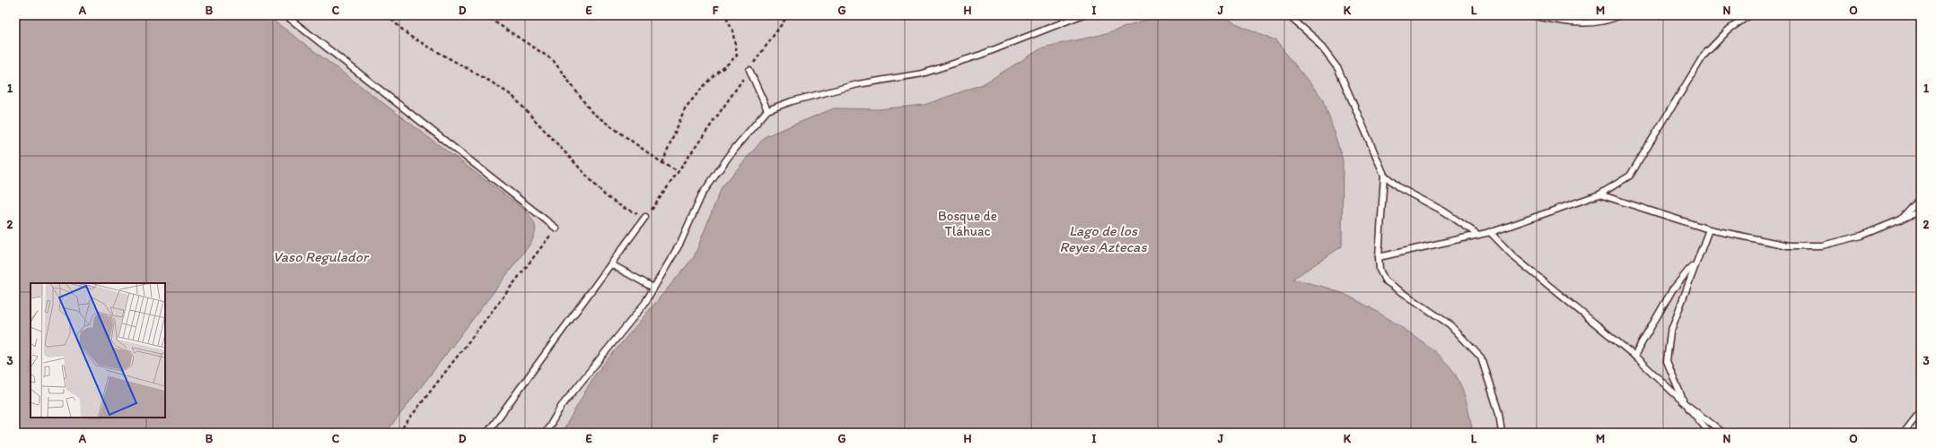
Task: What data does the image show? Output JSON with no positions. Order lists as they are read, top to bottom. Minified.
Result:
{"water":["Lago de los Reyes Aztecas","Vaso Regulador"],"parks":["Bosque de Tláhuac"],"grid":{"columns":["A","B","C","D","E","F","G","H","I","J","K","L","M","N","O"],"rows":["1","2","3"]}}
